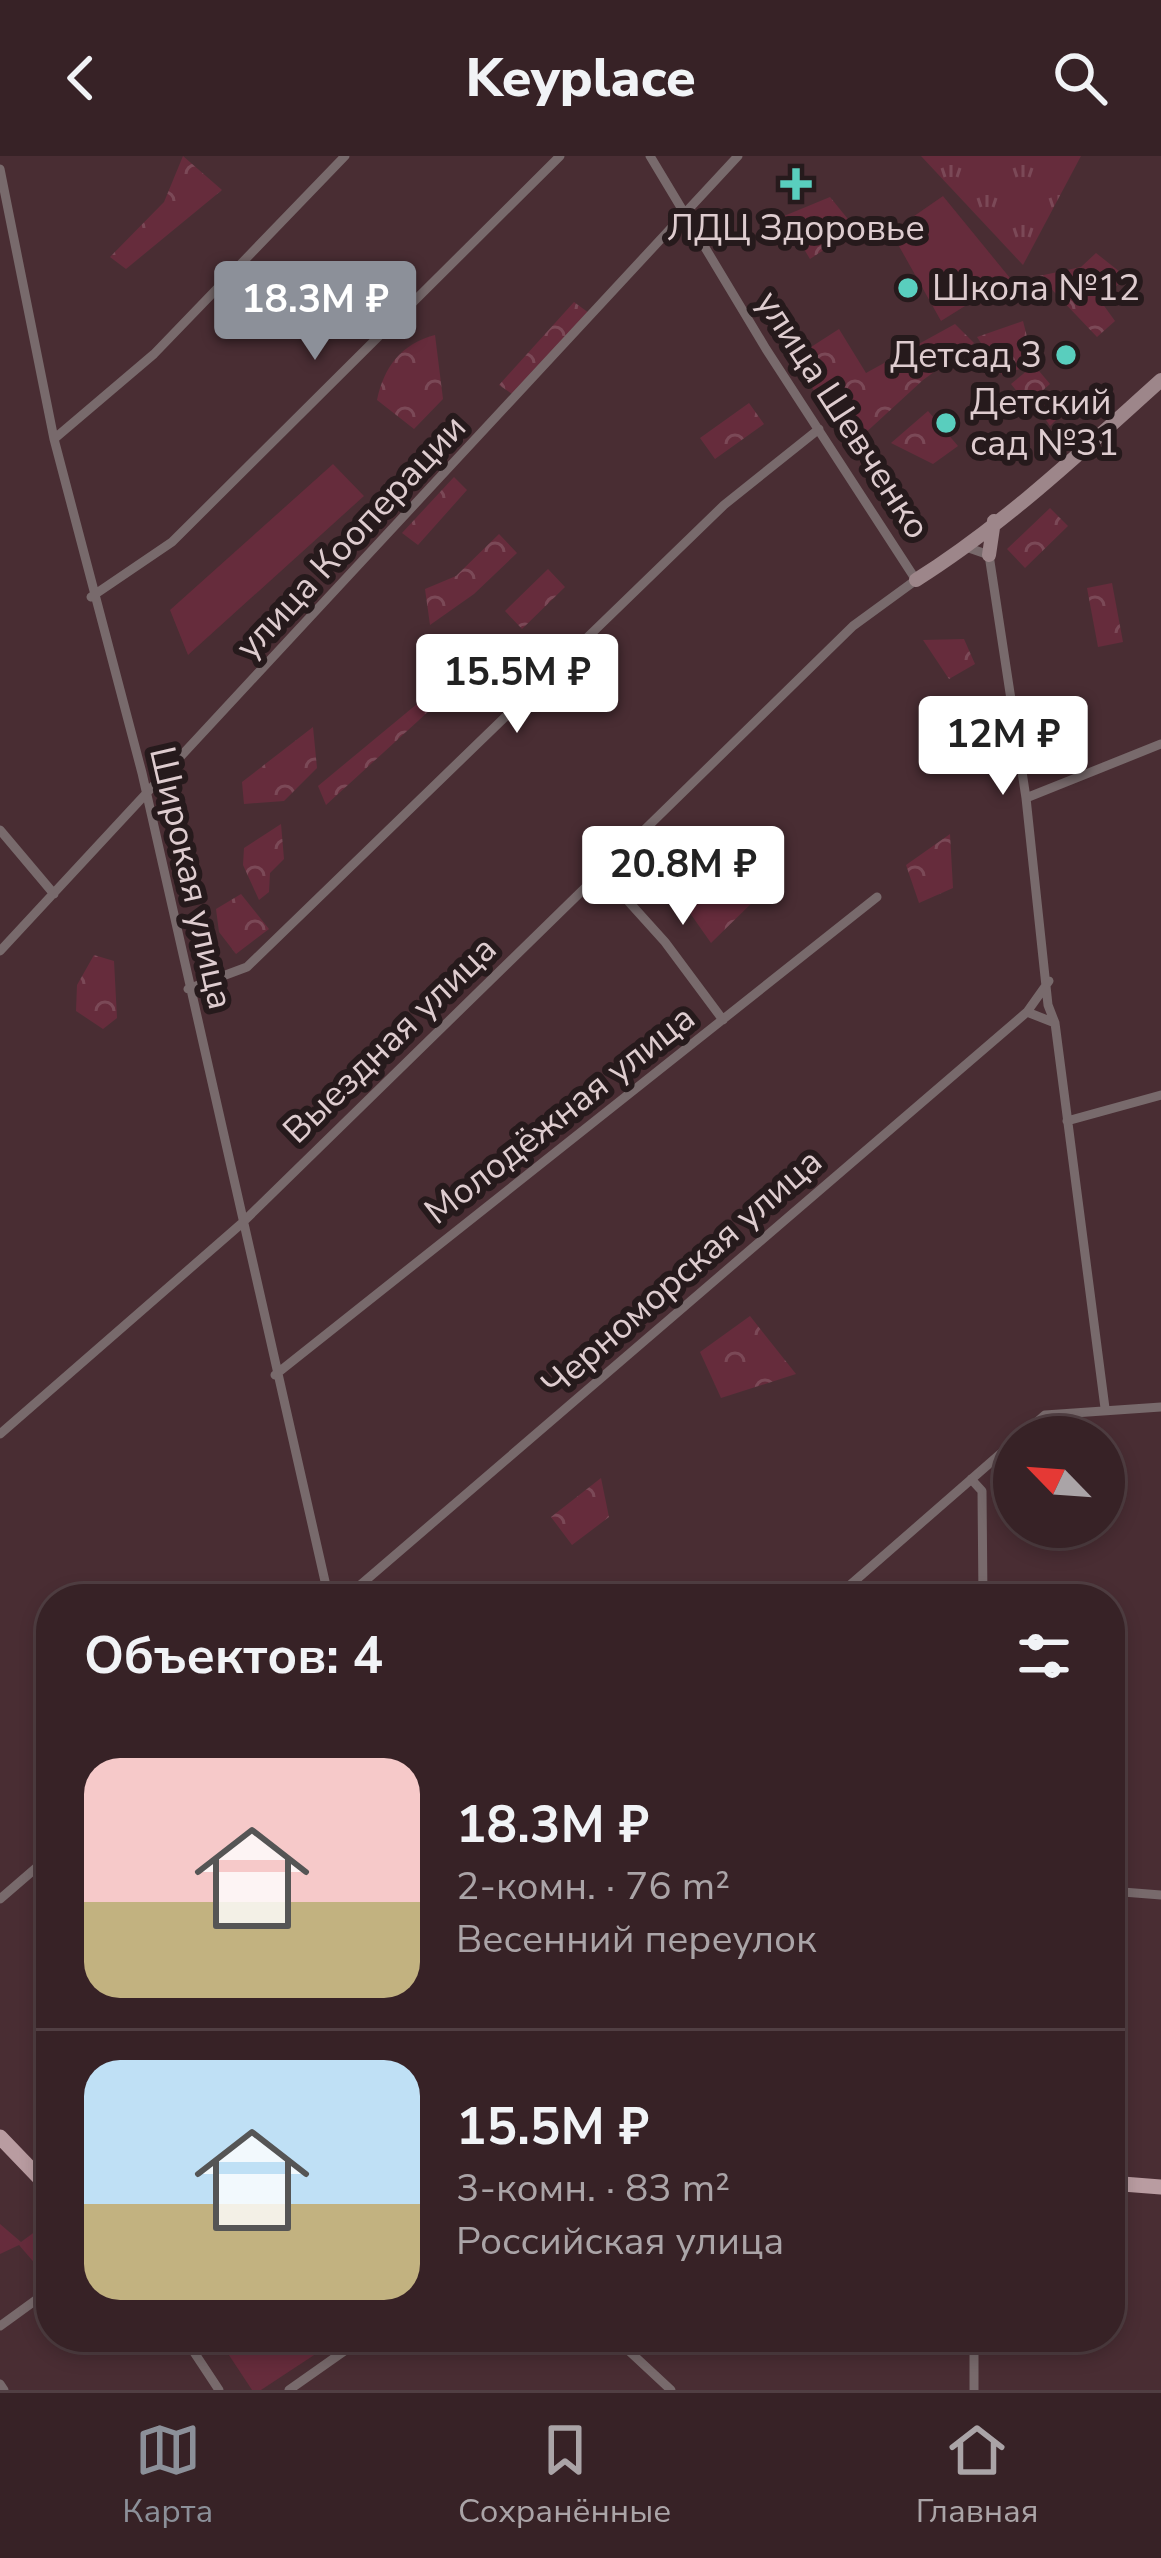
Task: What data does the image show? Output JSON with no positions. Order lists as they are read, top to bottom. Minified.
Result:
{"streets":{"street":["улица Шевченко","улица Кооперации","Широкая улица","Выездная улица","Молодёжная улица","Черноморская улица"]},"crossings":[["улица Шевченко","улица Кооперации"],["улица Шевченко","Выездная улица"],["улица Кооперации","Широкая улица"],["Широкая улица","Выездная улица"],["Широкая улица","Молодёжная улица"]],"places":{"health":["ЛДЦ Здоровье"],"other":["Школа №12","Детсад 3","Детский сад №31"]},"north":"top left","page":{"header":"Keyplace","price":["18.3M ₽","15.5M ₽","12M ₽","20.8M ₽"],"heading":"Объектов: 4","list":[{"name":"18.3M ₽","note":"2-комн. · 76 m² · Весенний переулок"},{"name":"15.5M ₽","note":"3-комн. · 83 m² · Российская улица"}],"tabs":["Карта","Сохранённые","Главная"]}}
